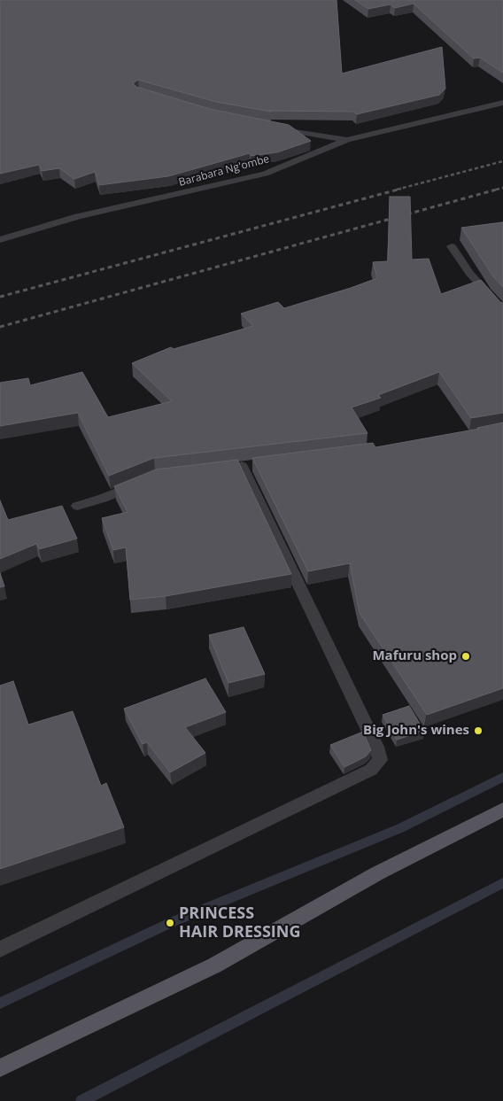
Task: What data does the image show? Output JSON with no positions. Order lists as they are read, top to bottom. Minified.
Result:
{"streets":{"street":["Barabara Ng'ombe"]},"places":["Mafuru shop","Big John's wines","PRINCESS HAIR DRESSING"]}
